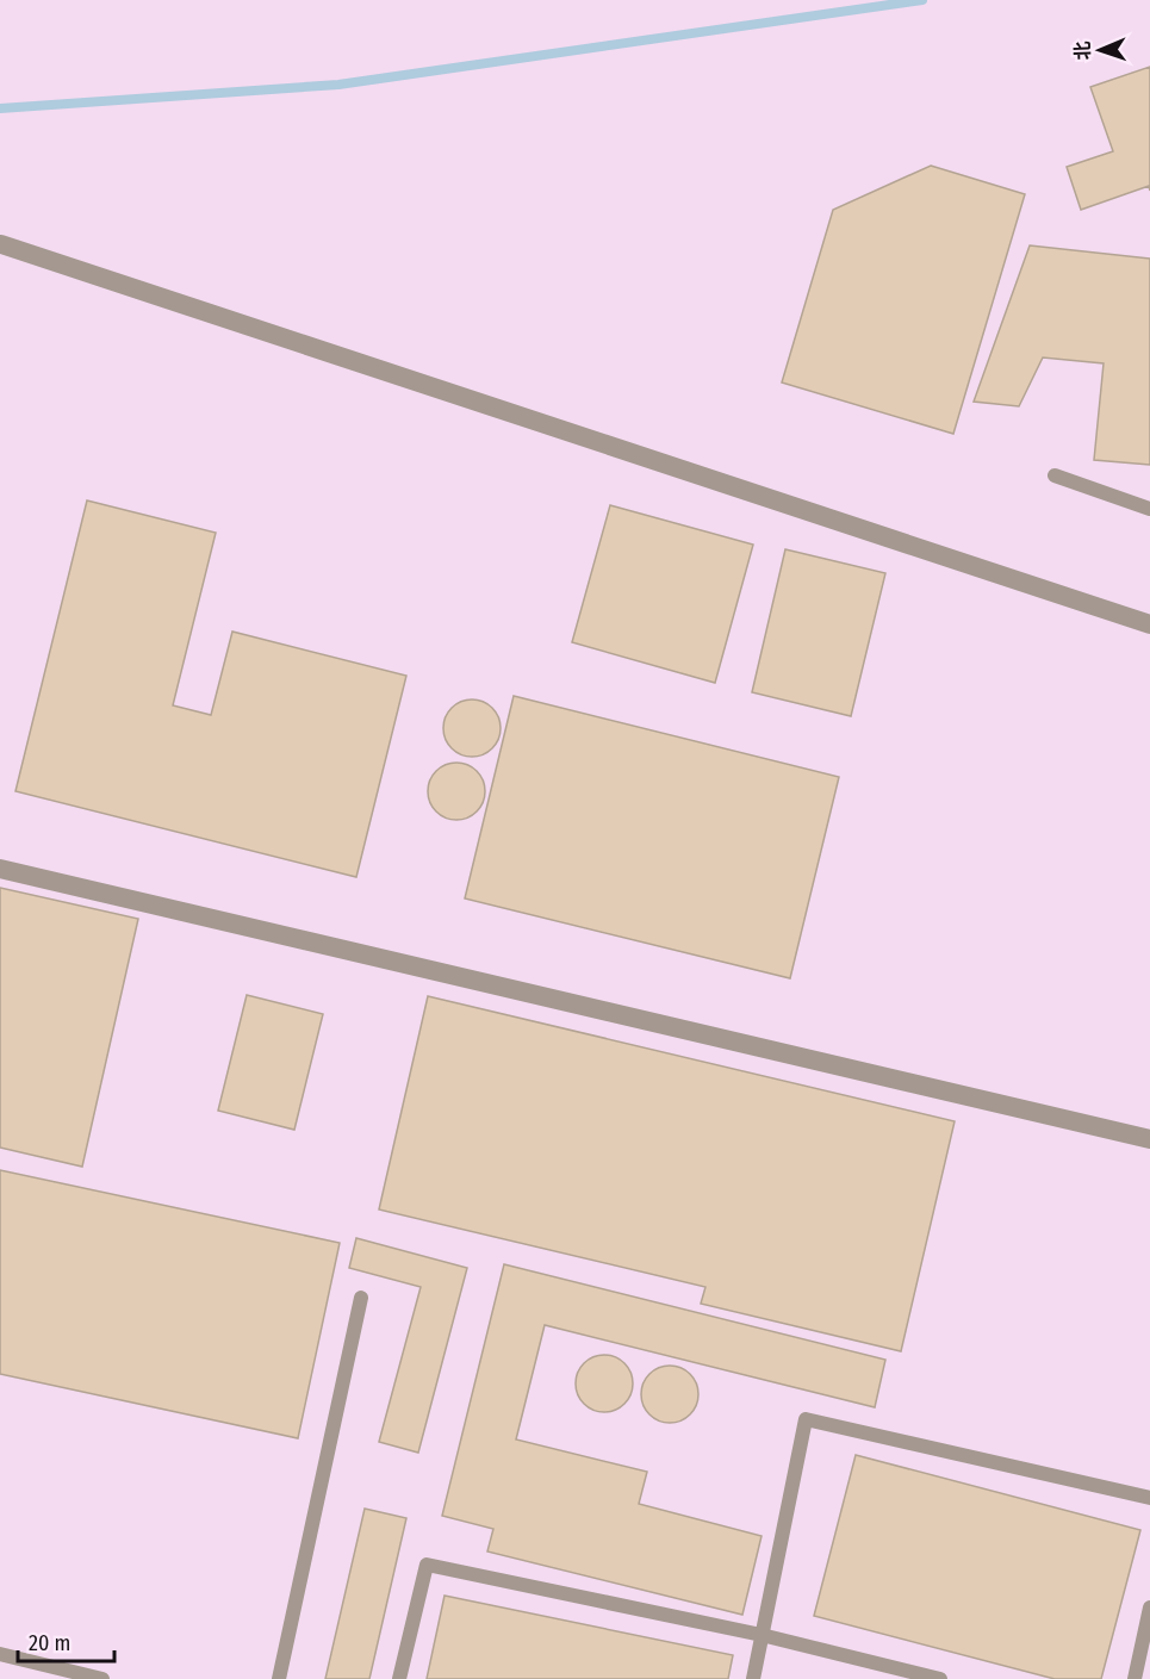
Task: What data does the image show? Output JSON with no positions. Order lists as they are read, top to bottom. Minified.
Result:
{"scale_bar":"20 m","north":"left"}
